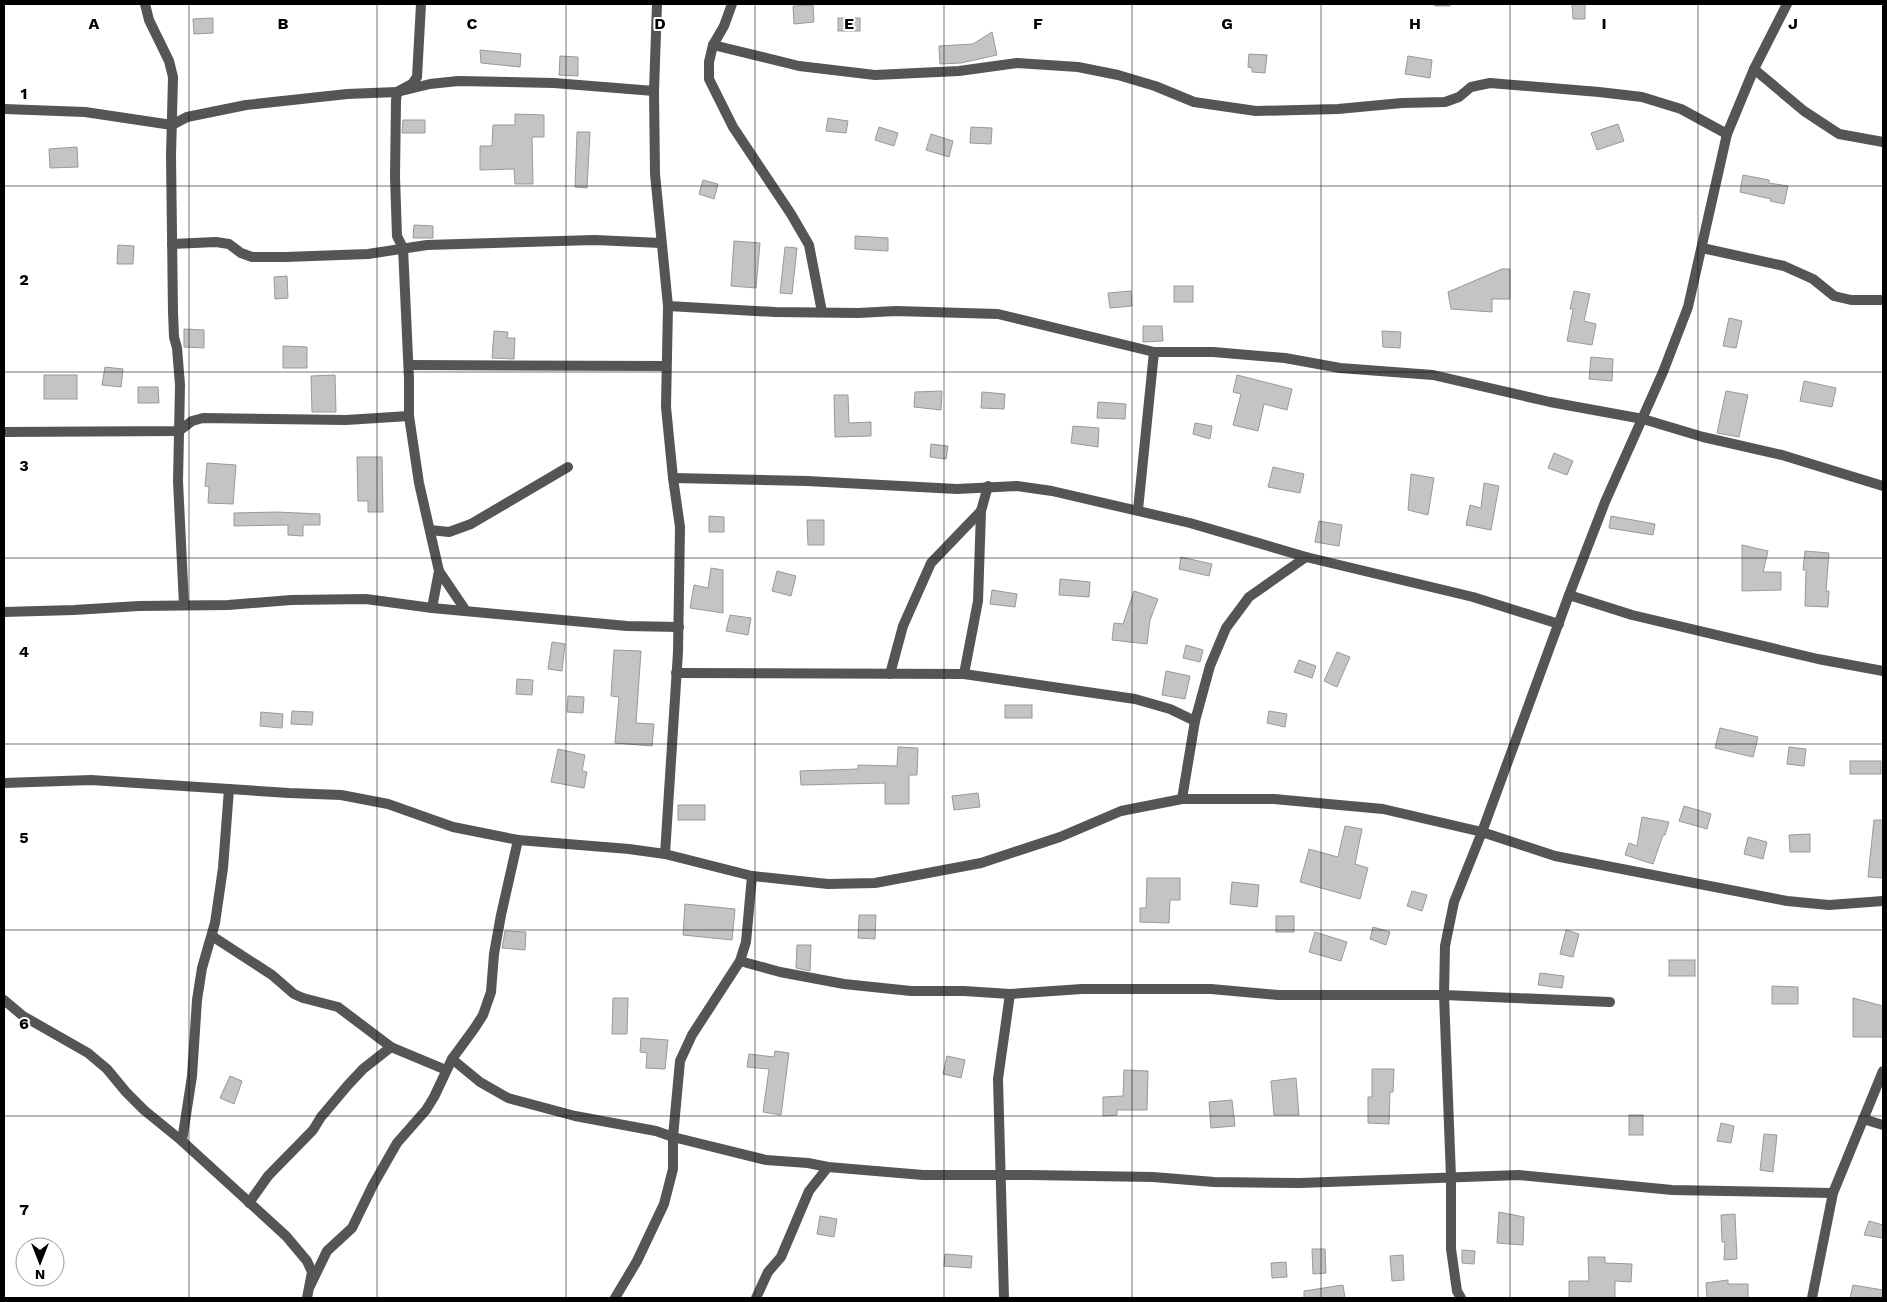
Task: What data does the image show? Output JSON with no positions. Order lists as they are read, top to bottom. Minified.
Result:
{"north":"bottom","grid":{"columns":["A","B","C","D","E","F","G","H","I","J"],"rows":["1","2","3","4","5","6","7"]}}
